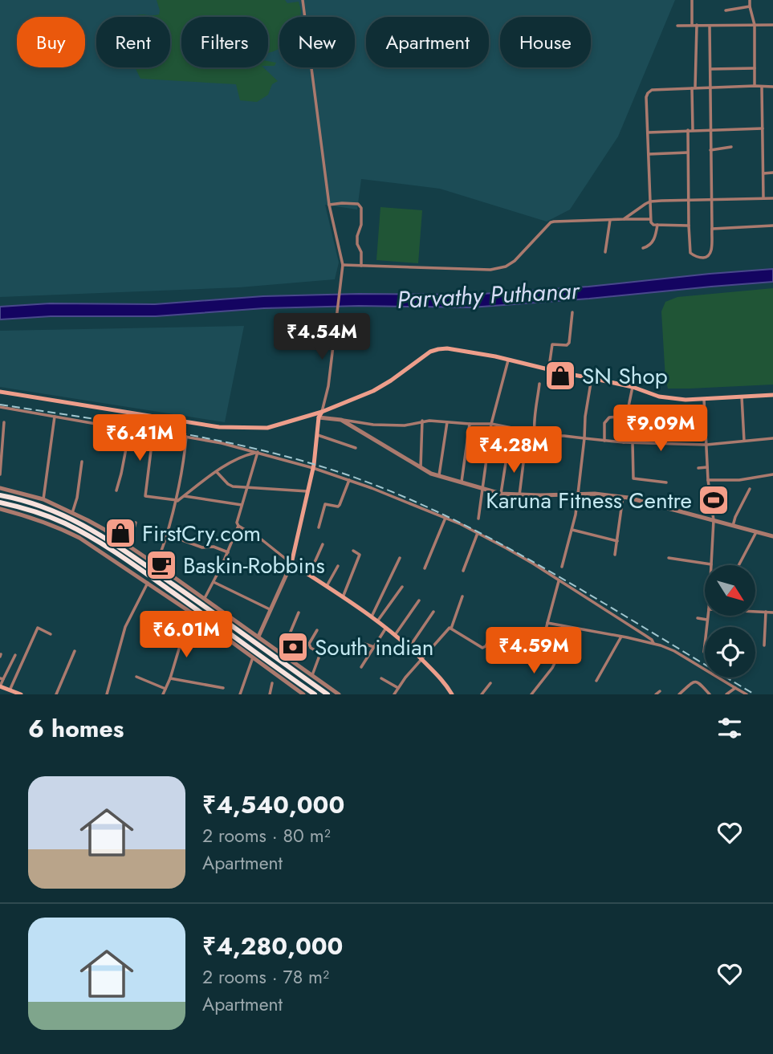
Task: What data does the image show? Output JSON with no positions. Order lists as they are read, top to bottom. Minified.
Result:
{"water":["Parvathy Puthanar"],"places":{"shop":["SN Shop","FirstCry.com"],"sports":["Karuna Fitness Centre"],"cafe":["Baskin-Robbins"],"bank":["South indian"]},"north":"bottom right","page":{"chip":["Buy","Rent","Filters","New","Apartment","House"],"price":["₹4.54M","₹9.09M","₹6.41M","₹4.28M","₹6.01M","₹4.59M"],"heading":"6 homes","list":[{"name":"₹4,540,000","note":"2 rooms · 80 m² · Apartment"},{"name":"₹4,280,000","note":"2 rooms · 78 m² · Apartment"}]}}
